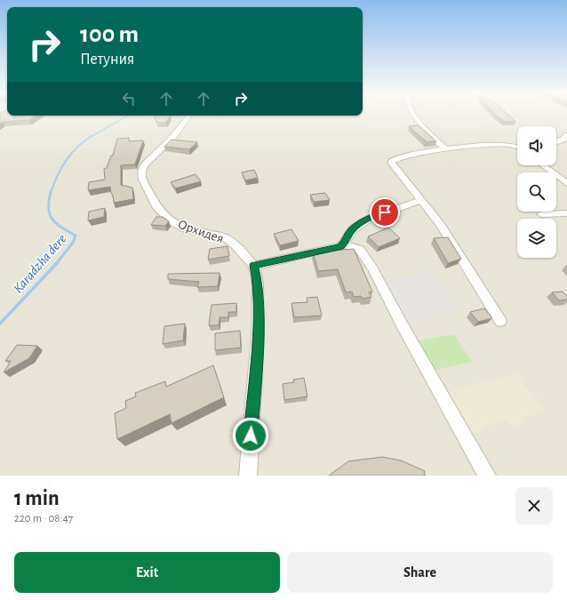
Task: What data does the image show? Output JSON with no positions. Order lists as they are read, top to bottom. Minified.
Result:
{"streets":{"street":["Орхидея"]},"water":["Karadzha dere"],"page":{"turn":["100 m","Петуния"],"heading":["1 min","220 m · 08:47"],"buttons":["Exit","Share"]}}
